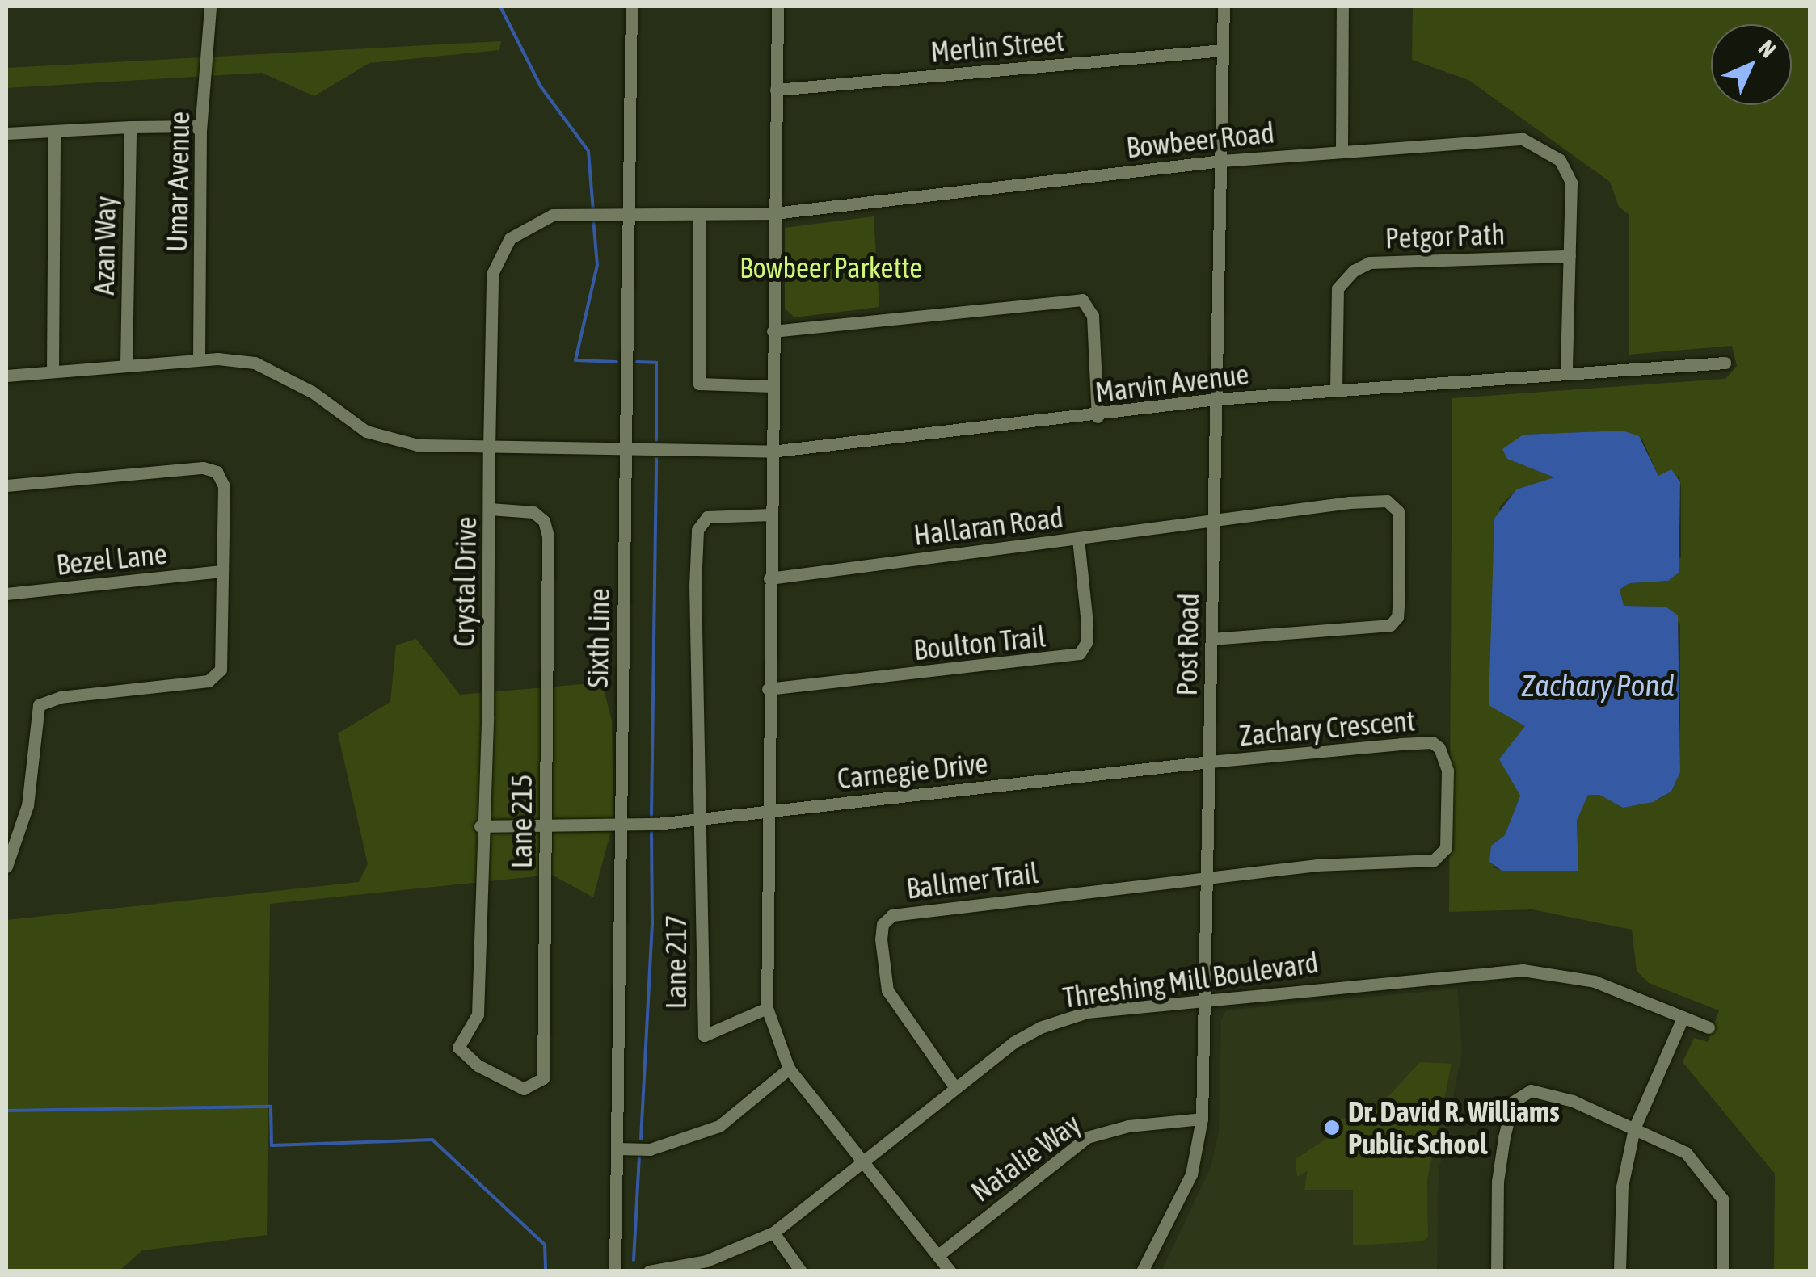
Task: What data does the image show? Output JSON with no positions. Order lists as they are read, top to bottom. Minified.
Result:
{"streets":{"street":["Merlin Street","Bowbeer Road","Umar Avenue","Petgor Path","Azan Way","Marvin Avenue","Hallaran Road","Bezel Lane","Crystal Drive","Sixth Line","Boulton Trail","Post Road","Zachary Crescent","Carnegie Drive","Lane 215","Ballmer Trail","Lane 217","Threshing Mill Boulevard","Natalie Way"]},"crossings":[["Merlin Street","Post Road"],["Bowbeer Road","Petgor Path"],["Bowbeer Road","Marvin Avenue"],["Bowbeer Road","Crystal Drive"],["Bowbeer Road","Sixth Line"],["Bowbeer Road","Post Road"],["Umar Avenue","Marvin Avenue"],["Petgor Path","Marvin Avenue"],["Azan Way","Marvin Avenue"],["Marvin Avenue","Crystal Drive"],["Marvin Avenue","Sixth Line"],["Marvin Avenue","Post Road"],["Hallaran Road","Boulton Trail"],["Hallaran Road","Post Road"],["Crystal Drive","Sixth Line"],["Crystal Drive","Carnegie Drive"],["Crystal Drive","Lane 215"],["Sixth Line","Carnegie Drive"],["Post Road","Zachary Crescent"],["Post Road","Carnegie Drive"],["Post Road","Ballmer Trail"],["Post Road","Threshing Mill Boulevard"],["Post Road","Natalie Way"],["Zachary Crescent","Carnegie Drive"],["Zachary Crescent","Ballmer Trail"],["Carnegie Drive","Lane 215"],["Carnegie Drive","Lane 217"],["Ballmer Trail","Threshing Mill Boulevard"]],"water":["Zachary Pond"],"parks":["Bowbeer Parkette"],"places":["Dr. David R. Williams Public School"],"north":"top right"}
